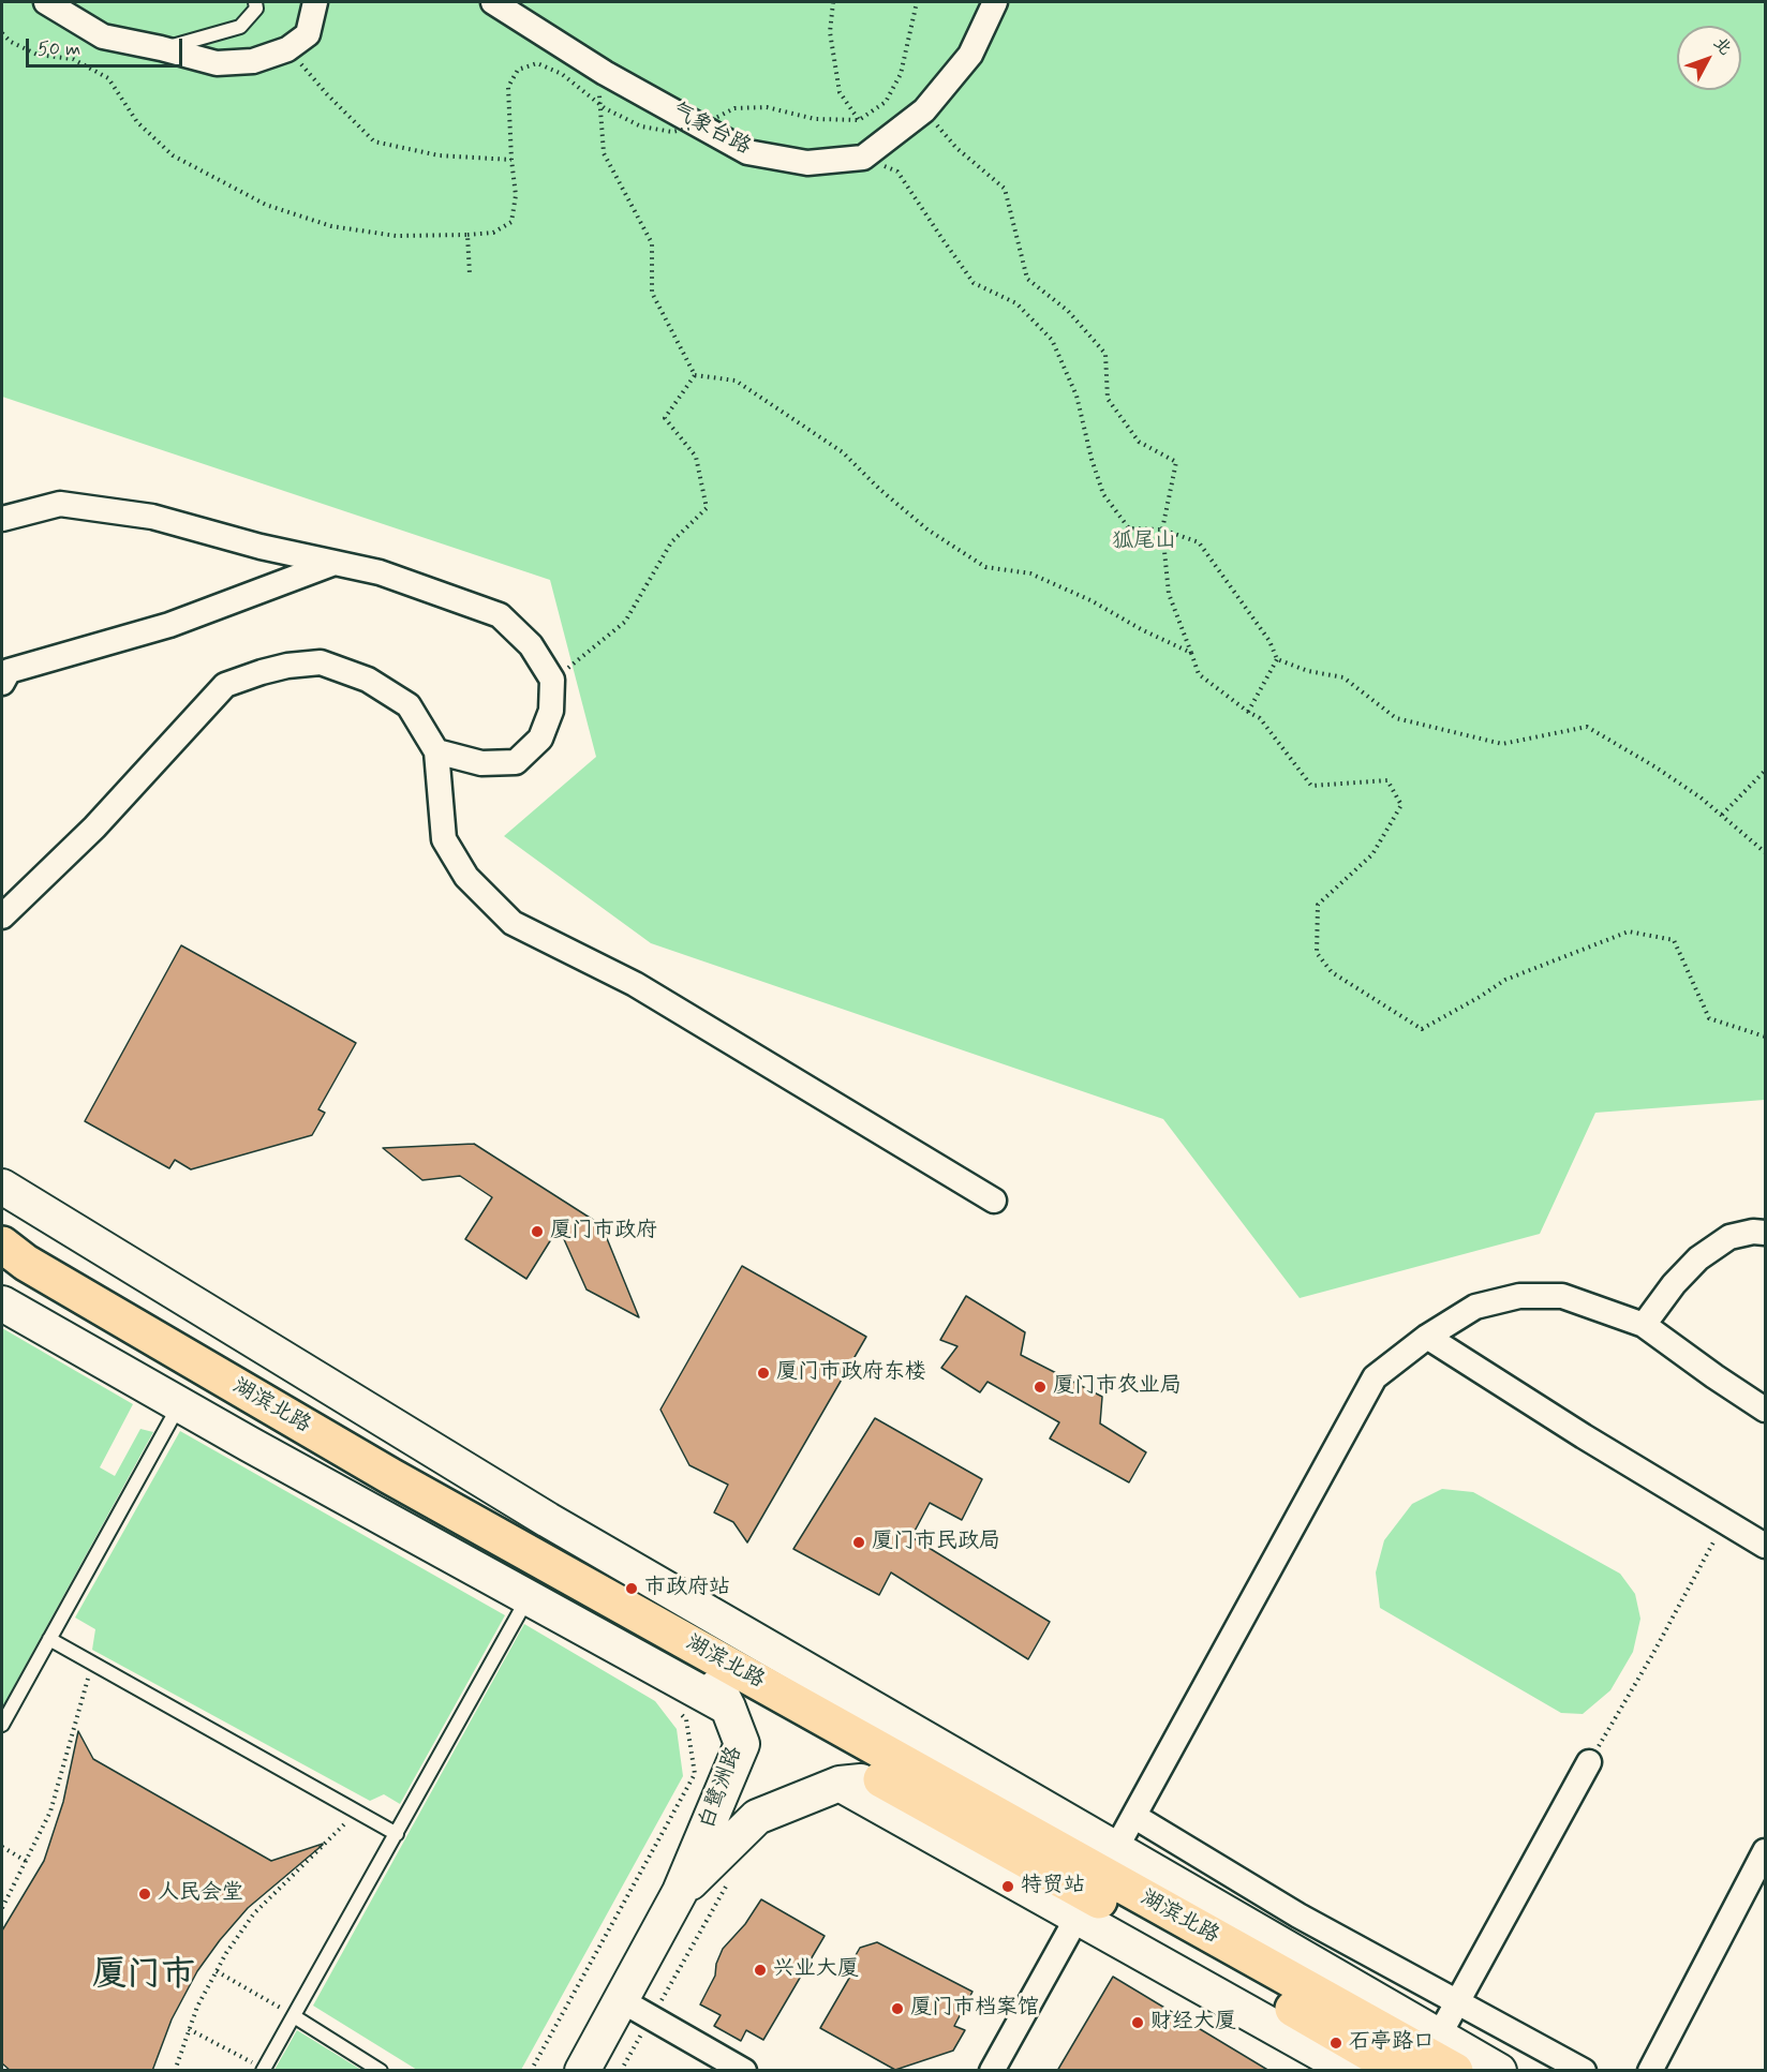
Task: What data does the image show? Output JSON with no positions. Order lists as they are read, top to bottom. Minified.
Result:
{"streets":{"main road":["湖滨北路"],"street":["气象台路","白鹭洲路"]},"crossings":[["湖滨北路","白鹭洲路"]],"districts":["厦门市"],"parks":["狐尾山"],"places":["厦门市政府","厦门市政府东楼","厦门市农业局","厦门市民政局","市政府站","特贸站","人民会堂","兴业大厦","厦门市档案馆","财经大厦","石亭路口"],"scale_bar":"50 m","north":"top right"}
